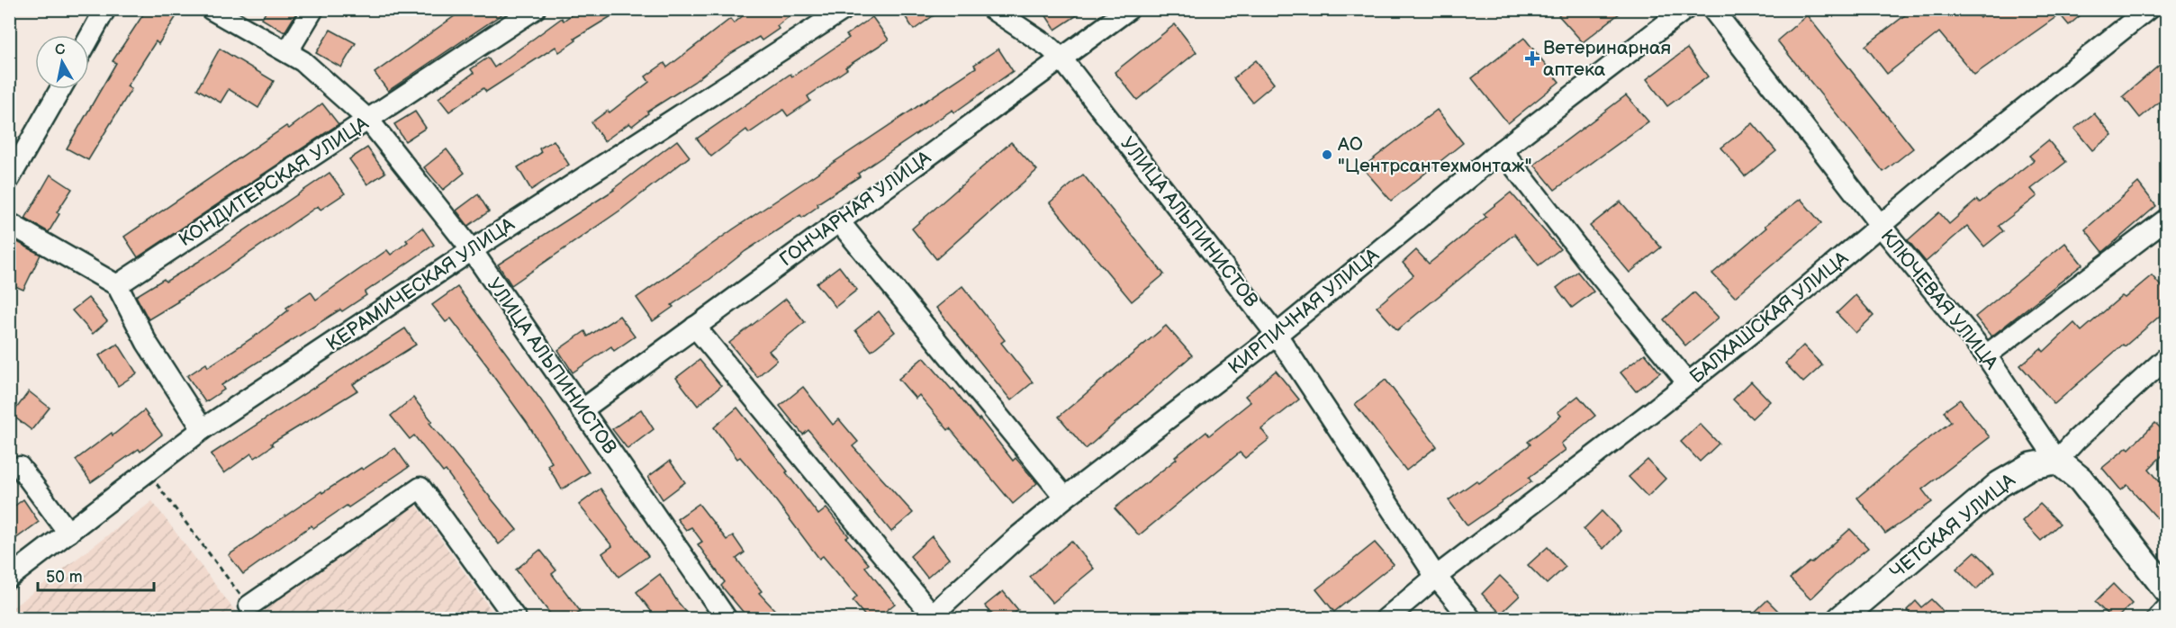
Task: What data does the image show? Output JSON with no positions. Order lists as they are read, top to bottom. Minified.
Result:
{"streets":{"main road":["КЛЮЧЕВАЯ УЛИЦА","ЧЕТСКАЯ УЛИЦА"],"street":["КОНДИТЕРСКАЯ УЛИЦА","ГОНЧАРНАЯ УЛИЦА","УЛИЦА АЛЬПИНИСТОВ","КЕРАМИЧЕСКАЯ УЛИЦА","КИРПИЧНАЯ УЛИЦА","БАЛХАШСКАЯ УЛИЦА"]},"crossings":[["КОНДИТЕРСКАЯ УЛИЦА","УЛИЦА АЛЬПИНИСТОВ"],["ГОНЧАРНАЯ УЛИЦА","УЛИЦА АЛЬПИНИСТОВ"],["УЛИЦА АЛЬПИНИСТОВ","КЕРАМИЧЕСКАЯ УЛИЦА"],["УЛИЦА АЛЬПИНИСТОВ","КИРПИЧНАЯ УЛИЦА"],["УЛИЦА АЛЬПИНИСТОВ","БАЛХАШСКАЯ УЛИЦА"],["КЛЮЧЕВАЯ УЛИЦА","БАЛХАШСКАЯ УЛИЦА"],["КЛЮЧЕВАЯ УЛИЦА","ЧЕТСКАЯ УЛИЦА"]],"places":{"health":["Ветеринарная аптека"],"other":["АО \"Центрсантехмонтаж\""]},"scale_bar":"50 m","north":"top"}
